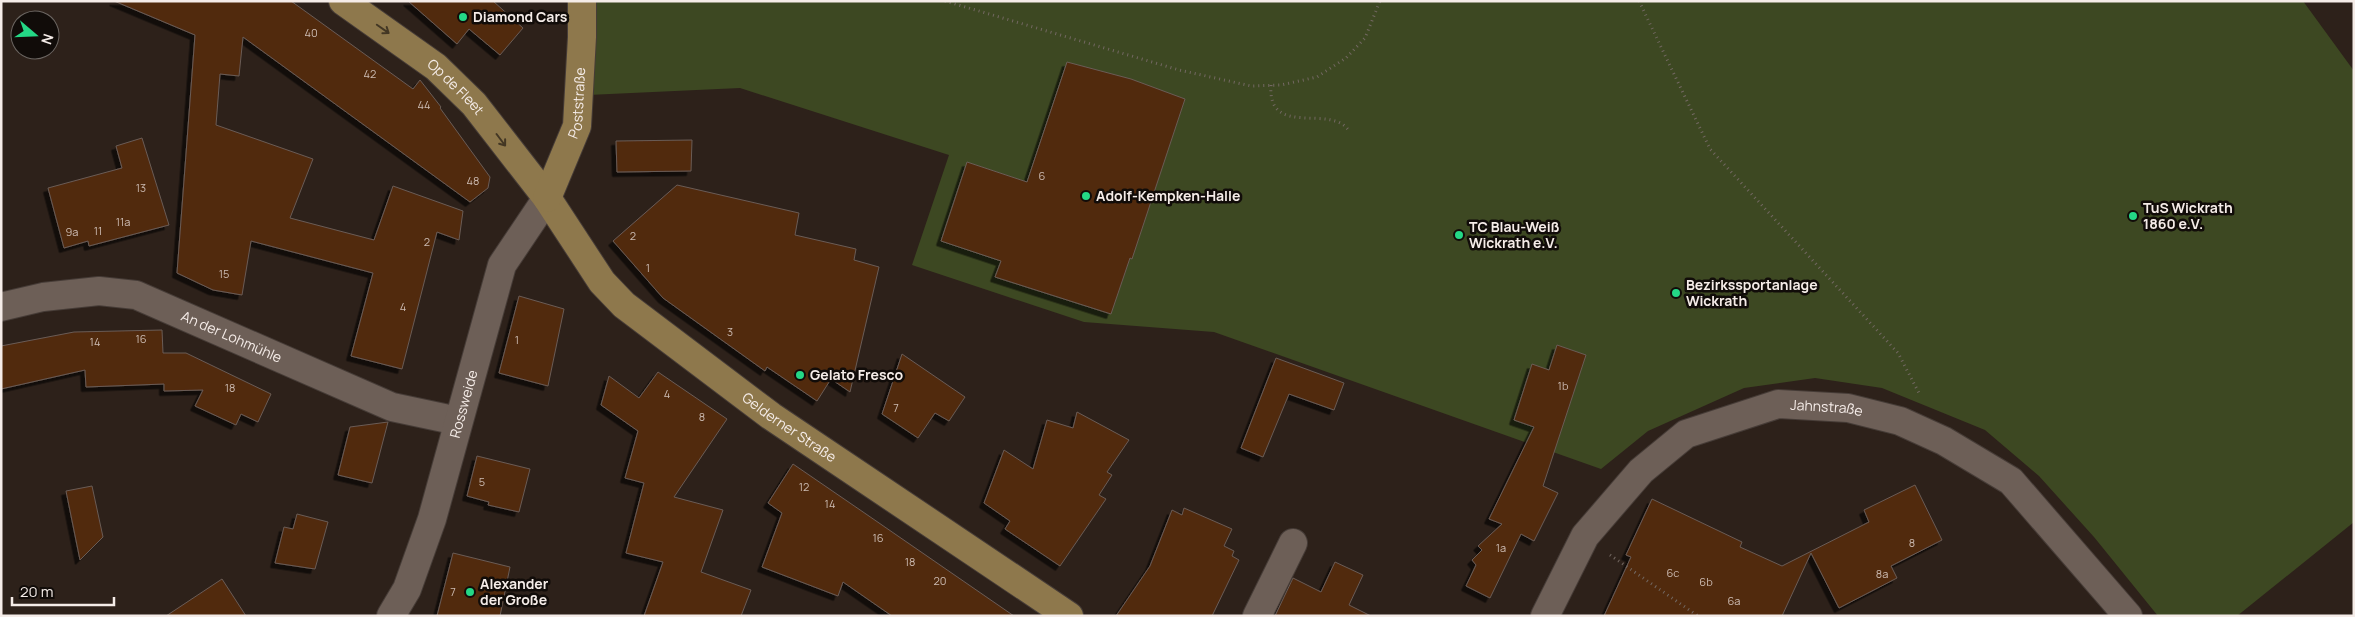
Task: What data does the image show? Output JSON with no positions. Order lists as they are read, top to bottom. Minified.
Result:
{"streets":{"main road":["Op de Fleet","Poststraße","Gelderner Straße"],"street":["An der Lohmühle","Rossweide","Jahnstraße"]},"crossings":[["Op de Fleet","Poststraße"],["Op de Fleet","Rossweide"],["Op de Fleet","Gelderner Straße"],["Poststraße","Rossweide"],["Poststraße","Gelderner Straße"],["An der Lohmühle","Rossweide"],["Rossweide","Gelderner Straße"]],"one_way":["Op de Fleet"],"places":["Diamond Cars","Adolf-Kempken-Halle","TuS Wickrath 1860 e.V.","TC Blau-Weiß Wickrath e.V.","Bezirkssportanlage Wickrath","Gelato Fresco","Alexander der Große"],"house_numbers":["40","42","44","6","48","13","11a","11","9a","2","2","1","15","4","3","16","1","14","1b","18","4","7","8","5","12","14","16","8","1a","18","6c","8a","20","6b","7","6a"],"scale_bar":"20 m","north":"right"}
